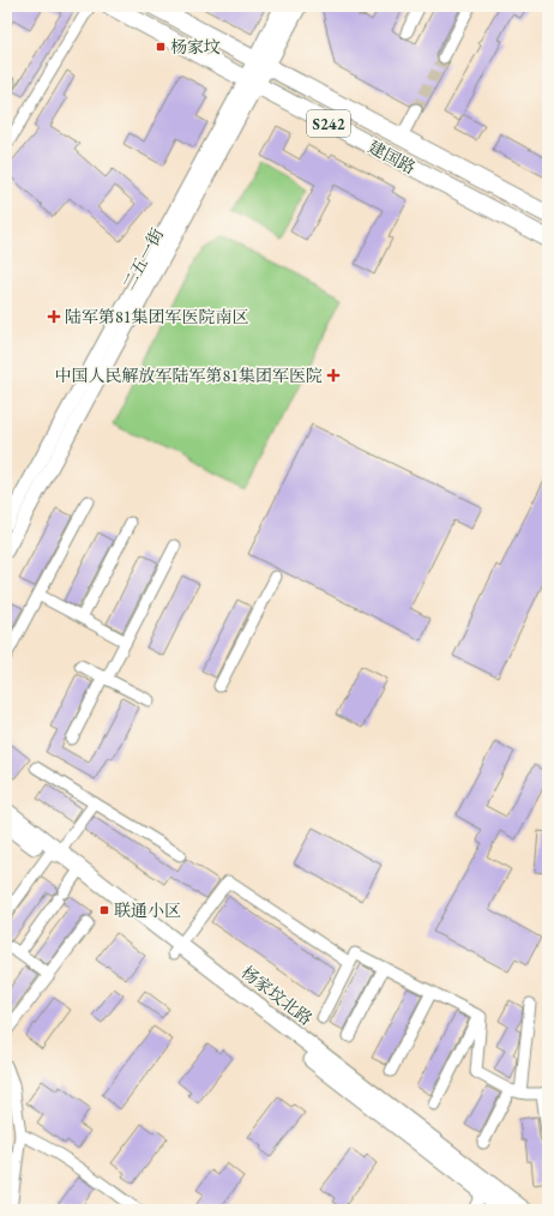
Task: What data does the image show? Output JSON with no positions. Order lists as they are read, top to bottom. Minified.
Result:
{"streets":{"main road":["S242","建国路","杨家坟北路"],"street":["二五一街"]},"crossings":[["建国路","二五一街"]],"places":{"transit":["杨家坟","联通小区"],"health":["陆军第81集团军医院南区","中国人民解放军陆军第81集团军医院"]}}
